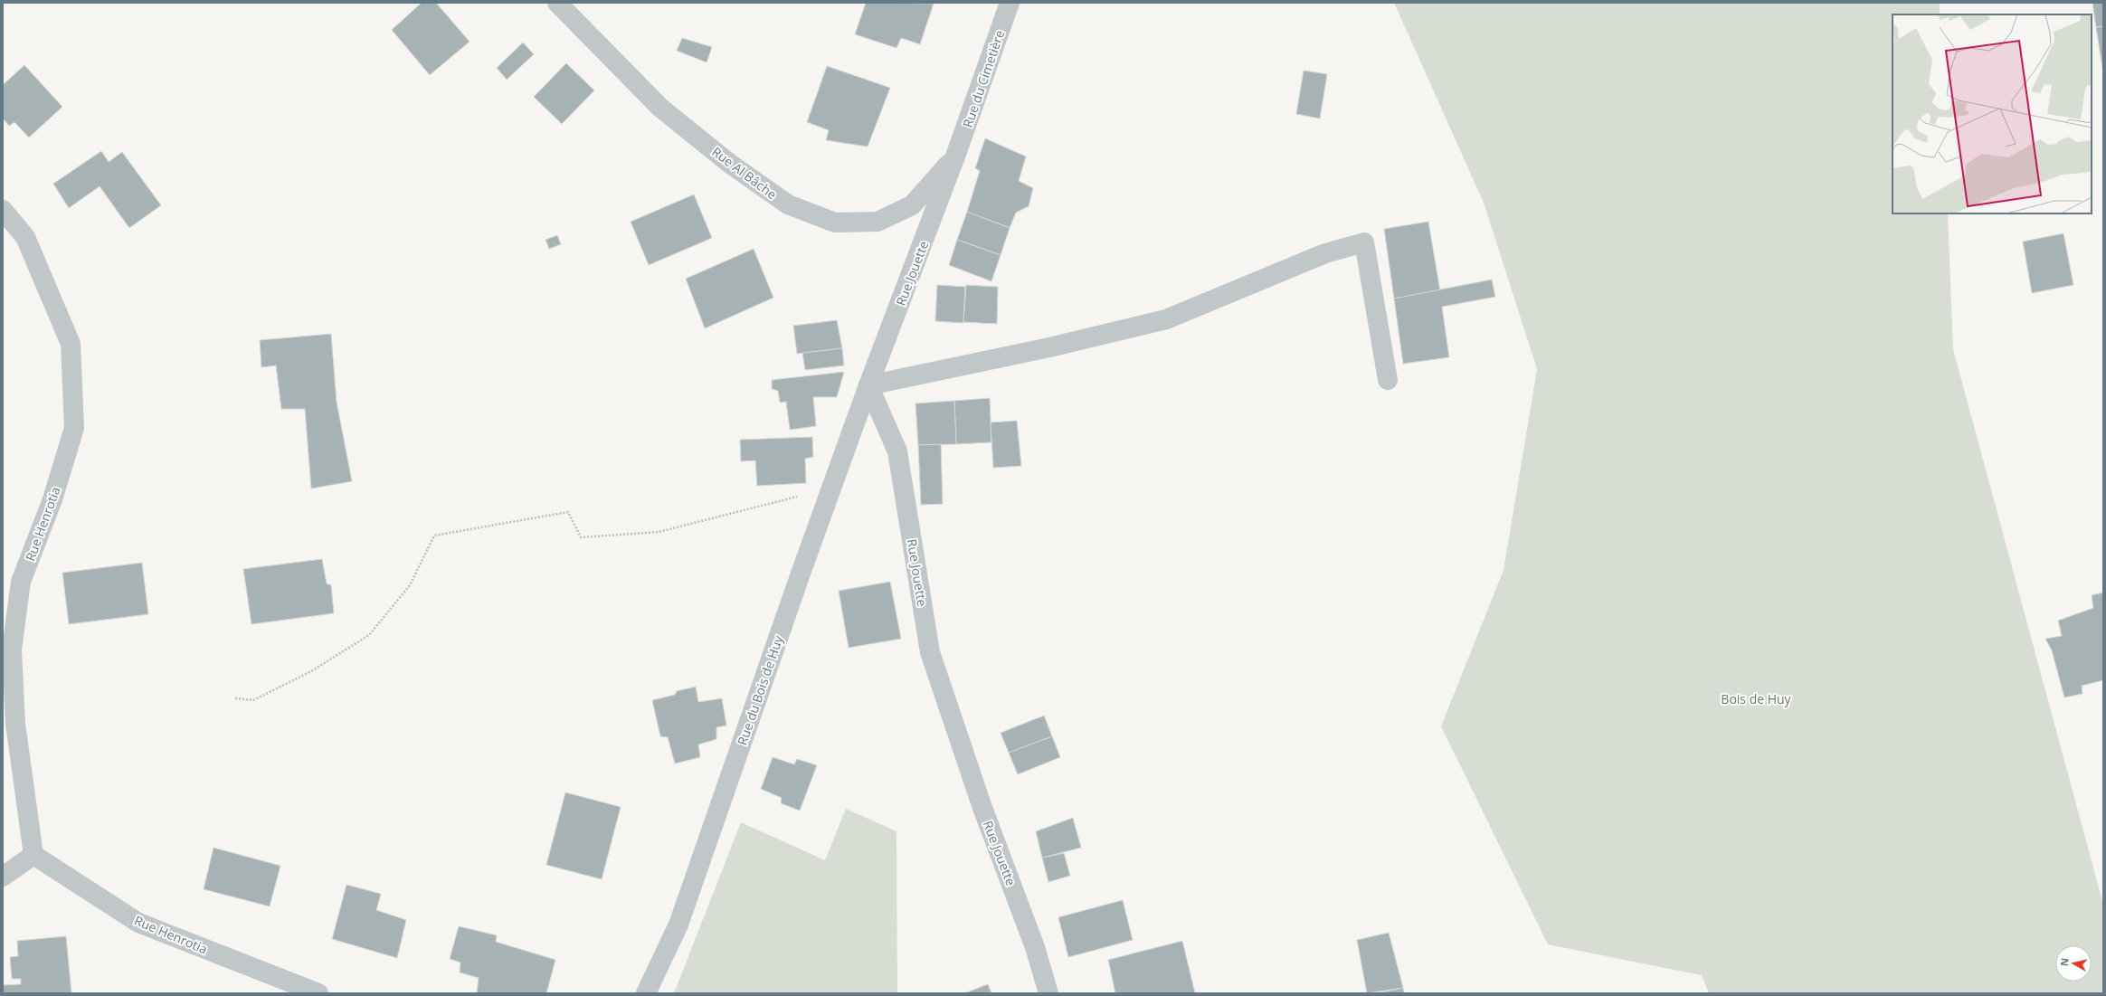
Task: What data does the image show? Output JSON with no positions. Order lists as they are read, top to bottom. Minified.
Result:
{"streets":{"street":["Rue du Cimetière","Rue Al Bâche","Rue Jouette","Rue Henrotia","Rue du Bois de Huy"]},"crossings":[["Rue du Cimetière","Rue Al Bâche"],["Rue du Cimetière","Rue Jouette"],["Rue Al Bâche","Rue Jouette"],["Rue Jouette","Rue du Bois de Huy"]],"parks":["Bois de Huy"],"north":"left"}
